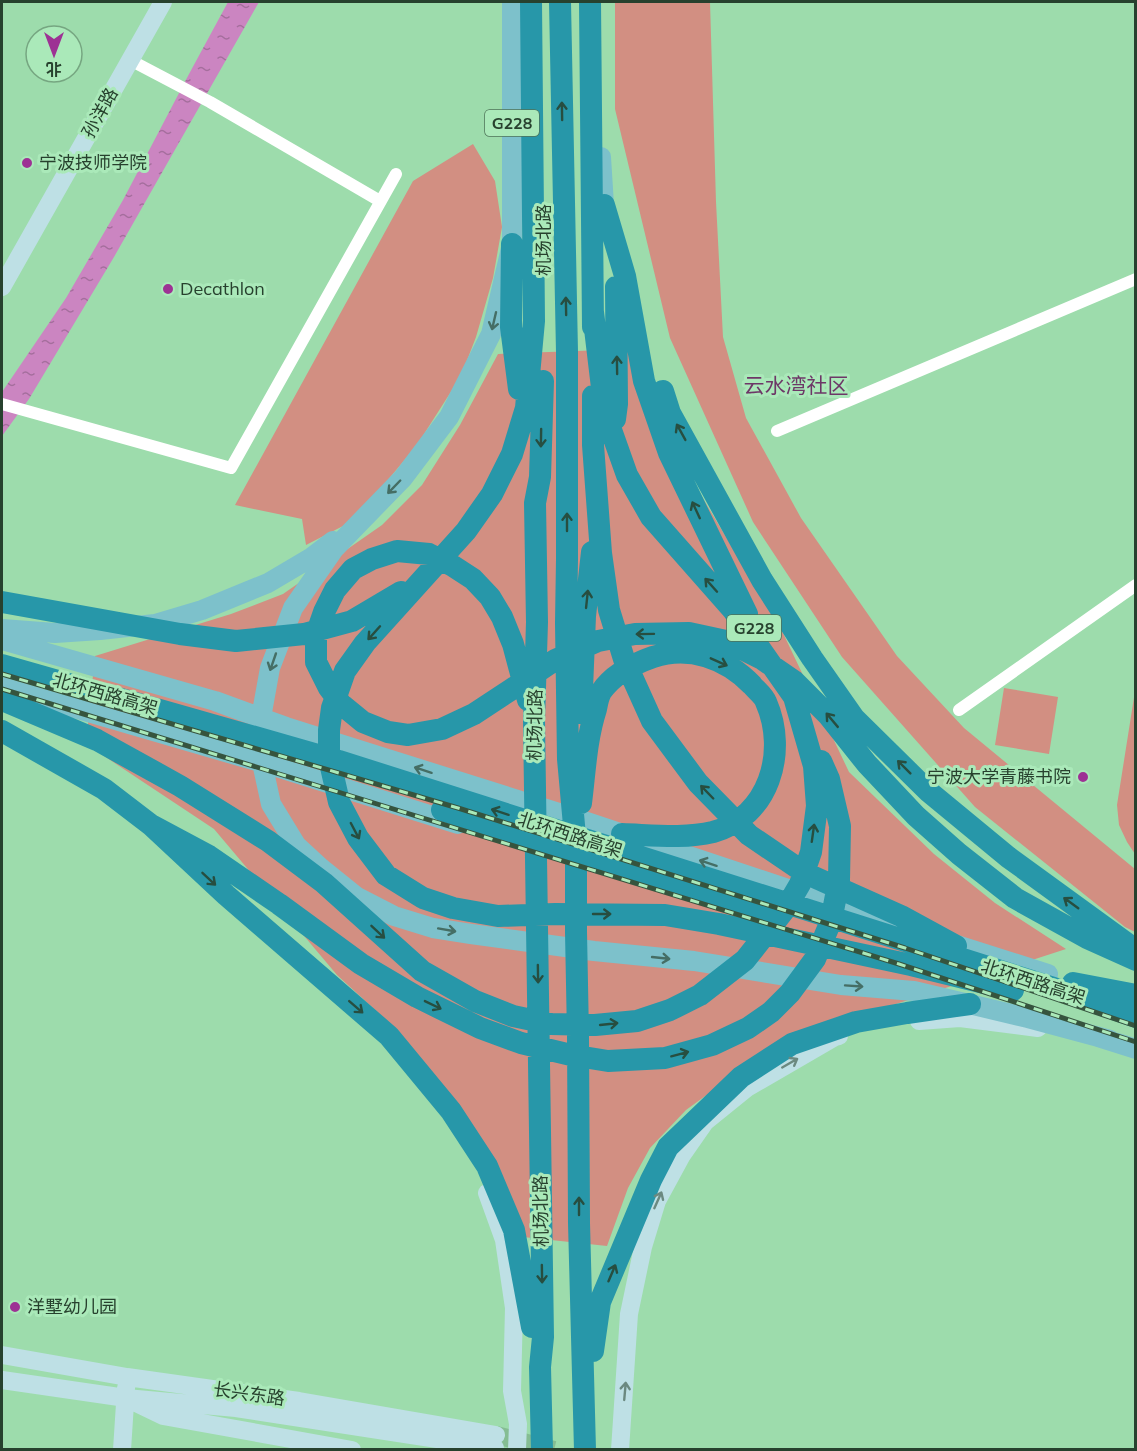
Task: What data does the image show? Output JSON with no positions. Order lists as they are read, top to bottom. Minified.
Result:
{"streets":{"highway":["G228","机场北路","北环西路高架"],"main road":["孙洋路","长兴东路"]},"crossings":[["G228","机场北路"]],"districts":["云水湾社区"],"places":["宁波技师学院","Decathlon","宁波大学青藤书院","洋墅幼儿园"],"north":"bottom"}
